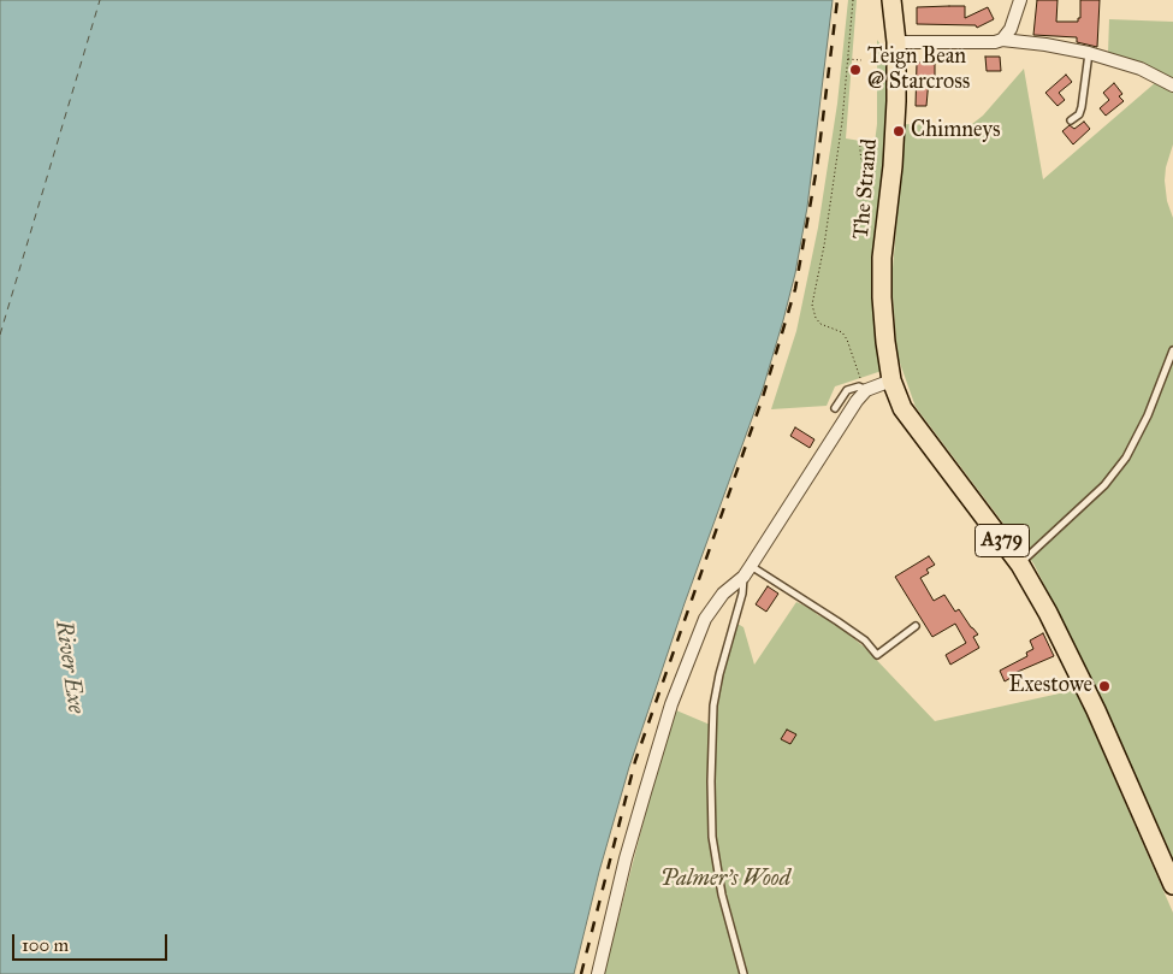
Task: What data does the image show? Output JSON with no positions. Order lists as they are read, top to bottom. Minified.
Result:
{"streets":{"main road":["The Strand","A379"]},"crossings":[["The Strand","A379"]],"water":["River Exe"],"parks":["Palmer's Wood"],"places":["Teign Bean @ Starcross","Chimneys","Exestowe"],"scale_bar":"100 m"}
